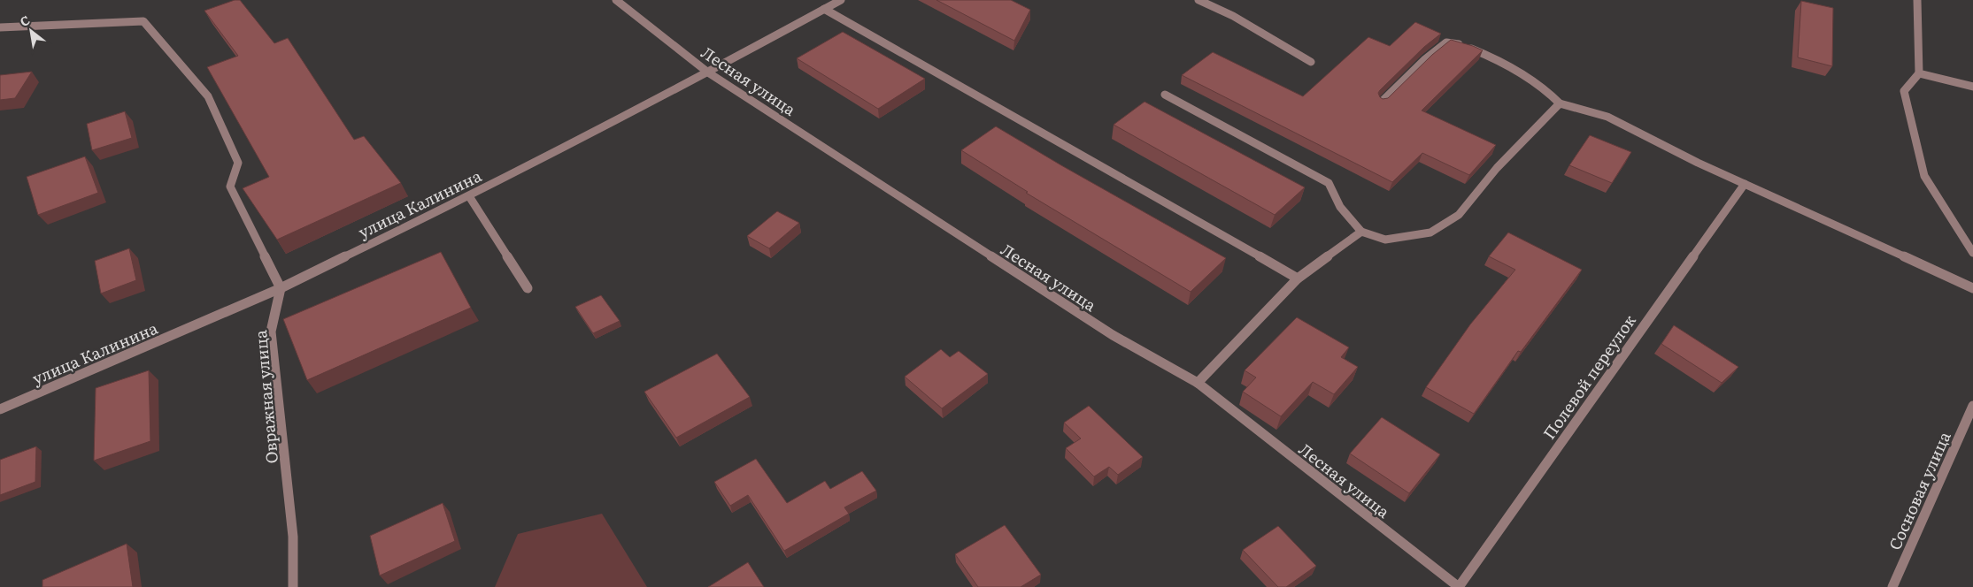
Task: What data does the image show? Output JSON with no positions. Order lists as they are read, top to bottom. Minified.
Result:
{"streets":{"street":["Лесная улица","улица Калинина","Полевой переулок","Овражная улица","Сосновая улица"]},"crossings":[["Лесная улица","улица Калинина"],["Лесная улица","Полевой переулок"],["улица Калинина","Овражная улица"]],"north":"top left"}
